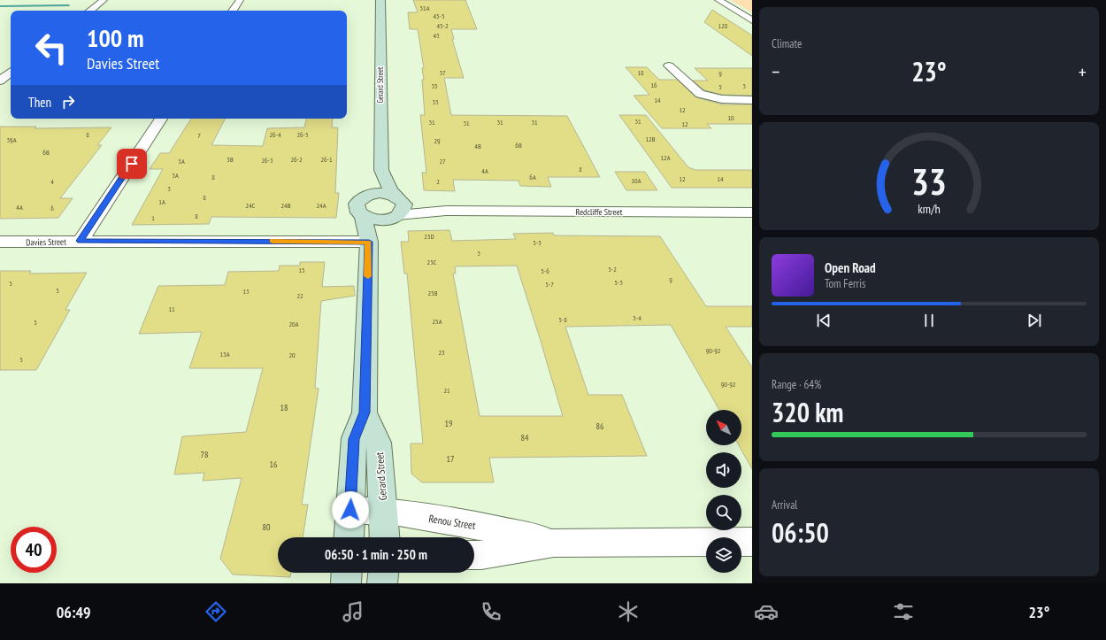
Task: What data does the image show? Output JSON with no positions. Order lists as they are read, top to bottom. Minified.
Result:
{"streets":{"street":["Gerard Street","Redcliffe Street","Davies Street","Renou Street"]},"crossings":[["Gerard Street","Redcliffe Street"],["Gerard Street","Davies Street"],["Gerard Street","Renou Street"]],"house_numbers":["51A","45-5","45-2","128","43","37","18","9","16","35","3","5","14","33","12","10","31","31","31","31","31","12","8","26-4","26-5","7","12B","39A","29","6B","4B","6B","12A","5B","26-2","26-1","26-3","5A","27","8","4A","3A","8","6A","12","14","10A","4","2","3","8","1A","24C","24B","24A","4A","6","8","1","25D","5-5","3","25C","5-2","15","5-6","9","5-3","5","5-7","5","13","25B","22","11","5-4","5-8","25A","5","20A","90-92","23","13A","20","5","90-92","21","18","19","86","84","78","17","16","80"],"north":"top left","page":{"tile":["Climate",["Range · 64%","320 km"],["Arrival","06:50"]],"turn":["100 m","Davies Street"],"heat":["−","23°","+"],"then":"Then","song":["Open Road","Tom Ferris"],"limit":"40","trip":"06:50 · 1 min · 250 m","tabs":["06:49","23°"],"gauge":["33","km/h"]}}
